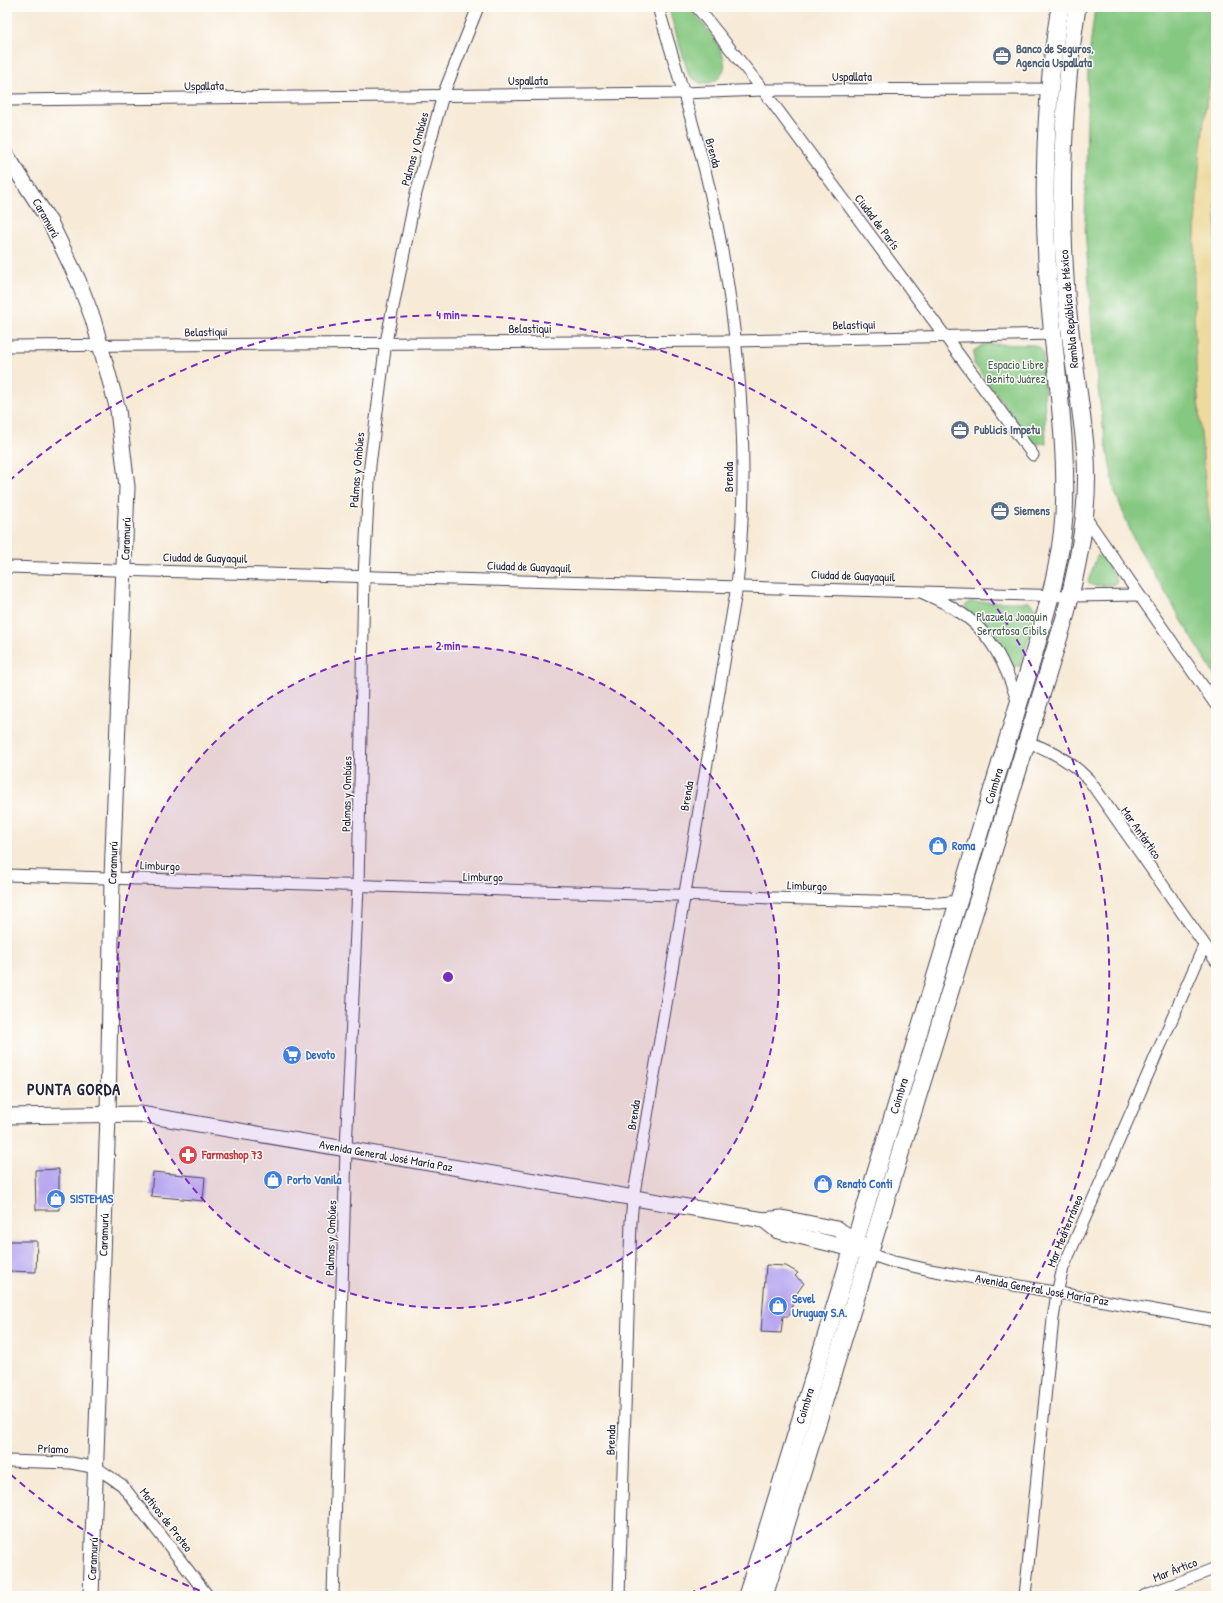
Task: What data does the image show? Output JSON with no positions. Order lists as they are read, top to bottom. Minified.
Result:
{"streets":{"main road":["Caramurú","Rambla República de México","Coimbra","Avenida General José María Paz"],"street":["Uspallata","Palmas y Ombúes","Brenda","Ciudad de París","Belastiqui","Ciudad de Guayaquil","Mar Antártico","Limburgo","Mar Mediterráneo","Príamo","Motivos de Proteo","Mar Ártico"]},"crossings":[["Uspallata","Palmas y Ombúes"],["Uspallata","Brenda"],["Uspallata","Ciudad de París"],["Uspallata","Rambla República de México"],["Palmas y Ombúes","Belastiqui"],["Palmas y Ombúes","Ciudad de Guayaquil"],["Palmas y Ombúes","Limburgo"],["Palmas y Ombúes","Avenida General José María Paz"],["Brenda","Belastiqui"],["Brenda","Ciudad de Guayaquil"],["Brenda","Limburgo"],["Brenda","Avenida General José María Paz"],["Caramurú","Belastiqui"],["Caramurú","Ciudad de Guayaquil"],["Caramurú","Limburgo"],["Caramurú","Avenida General José María Paz"],["Caramurú","Príamo"],["Caramurú","Motivos de Proteo"],["Ciudad de París","Belastiqui"],["Rambla República de México","Belastiqui"],["Rambla República de México","Coimbra"],["Ciudad de Guayaquil","Coimbra"],["Coimbra","Mar Antártico"],["Coimbra","Limburgo"],["Coimbra","Avenida General José María Paz"],["Mar Antártico","Mar Mediterráneo"],["Avenida General José María Paz","Mar Mediterráneo"],["Príamo","Motivos de Proteo"]],"districts":["PUNTA GORDA"],"parks":["Espacio Libre Benito Juárez","Plazuela Joaquin Serratosa Cibils"],"places":{"office":["Banco de Seguros, Agencia Uspallata","Publicis Impetu","Siemens"],"shop":["Roma","Porto Vanila","Renato Conti","SISTEMAS","Sevel Uruguay S.A."],"supermarket":["Devoto"],"pharmacy":["Farmashop 73"]},"rings":["4 min","2 min"]}
